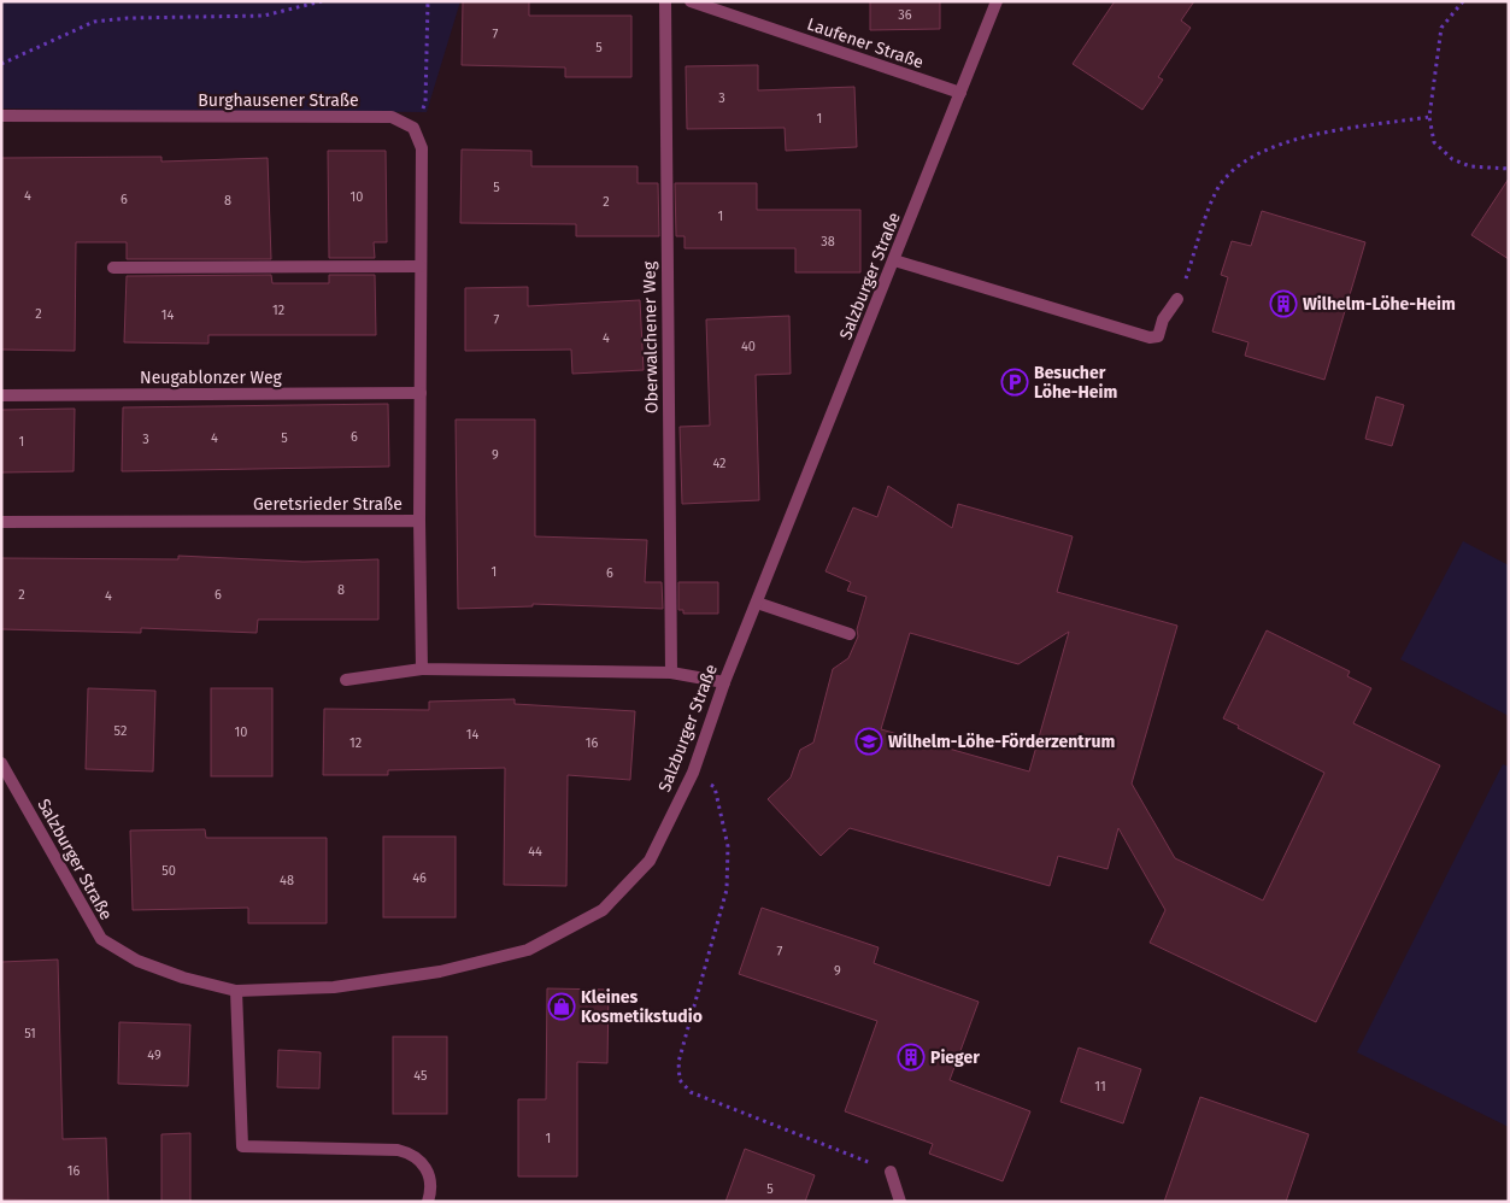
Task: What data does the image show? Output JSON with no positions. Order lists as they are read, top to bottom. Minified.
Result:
{"streets":{"street":["Laufener Straße","Burghausener Straße","Salzburger Straße","Oberwalchener Weg","Neugablonzer Weg","Geretsrieder Straße"]},"crossings":[["Laufener Straße","Salzburger Straße"]],"places":{"building":["Wilhelm-Löhe-Heim","Pieger"],"parking":["Besucher Löhe-Heim"],"school or university":["Wilhelm-Löhe-Förderzentrum"],"shop":["Kleines Kosmetikstudio"]},"house_numbers":["36","7","5","3","1","5","4","10","6","8","2","1","38","12","2","14","7","4","40","6","4","5","3","1","9","42","1","6","8","2","6","4","52","10","14","12","16","44","50","46","48","7","9","51","49","45","11","1","16","5"]}
